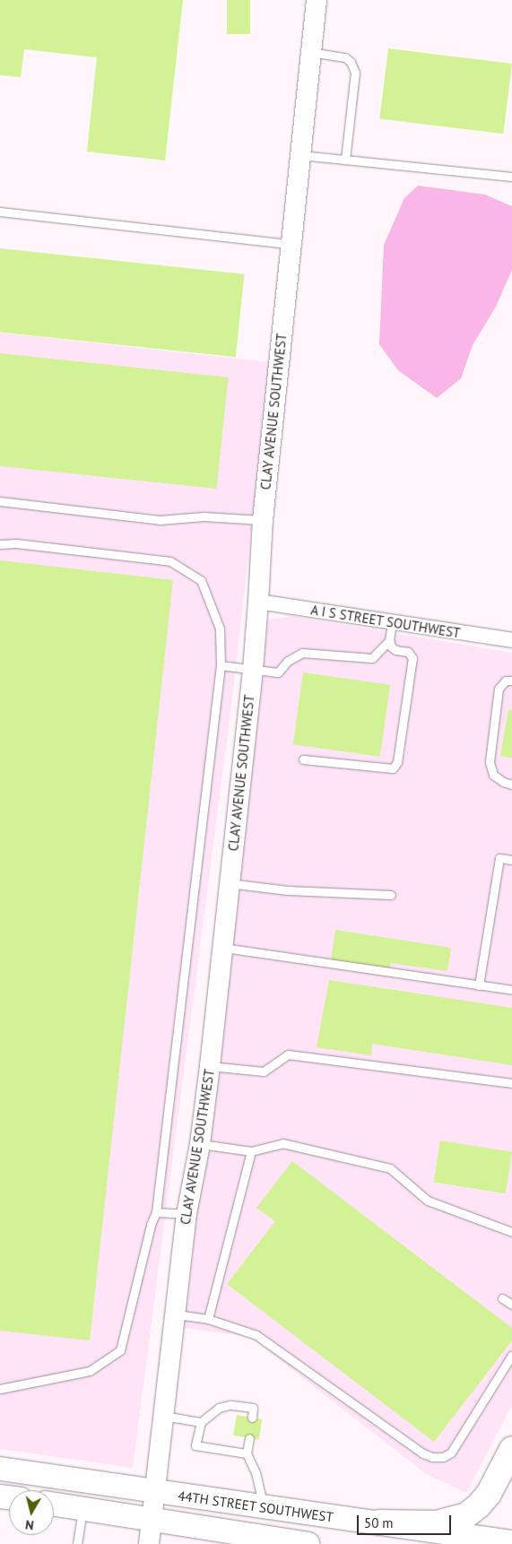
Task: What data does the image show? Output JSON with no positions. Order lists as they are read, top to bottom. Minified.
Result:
{"streets":{"main road":["44TH STREET SOUTHWEST"],"street":["CLAY AVENUE SOUTHWEST","A I S STREET SOUTHWEST"]},"crossings":[["CLAY AVENUE SOUTHWEST","A I S STREET SOUTHWEST"],["CLAY AVENUE SOUTHWEST","44TH STREET SOUTHWEST"]],"scale_bar":"50 m","north":"bottom"}
